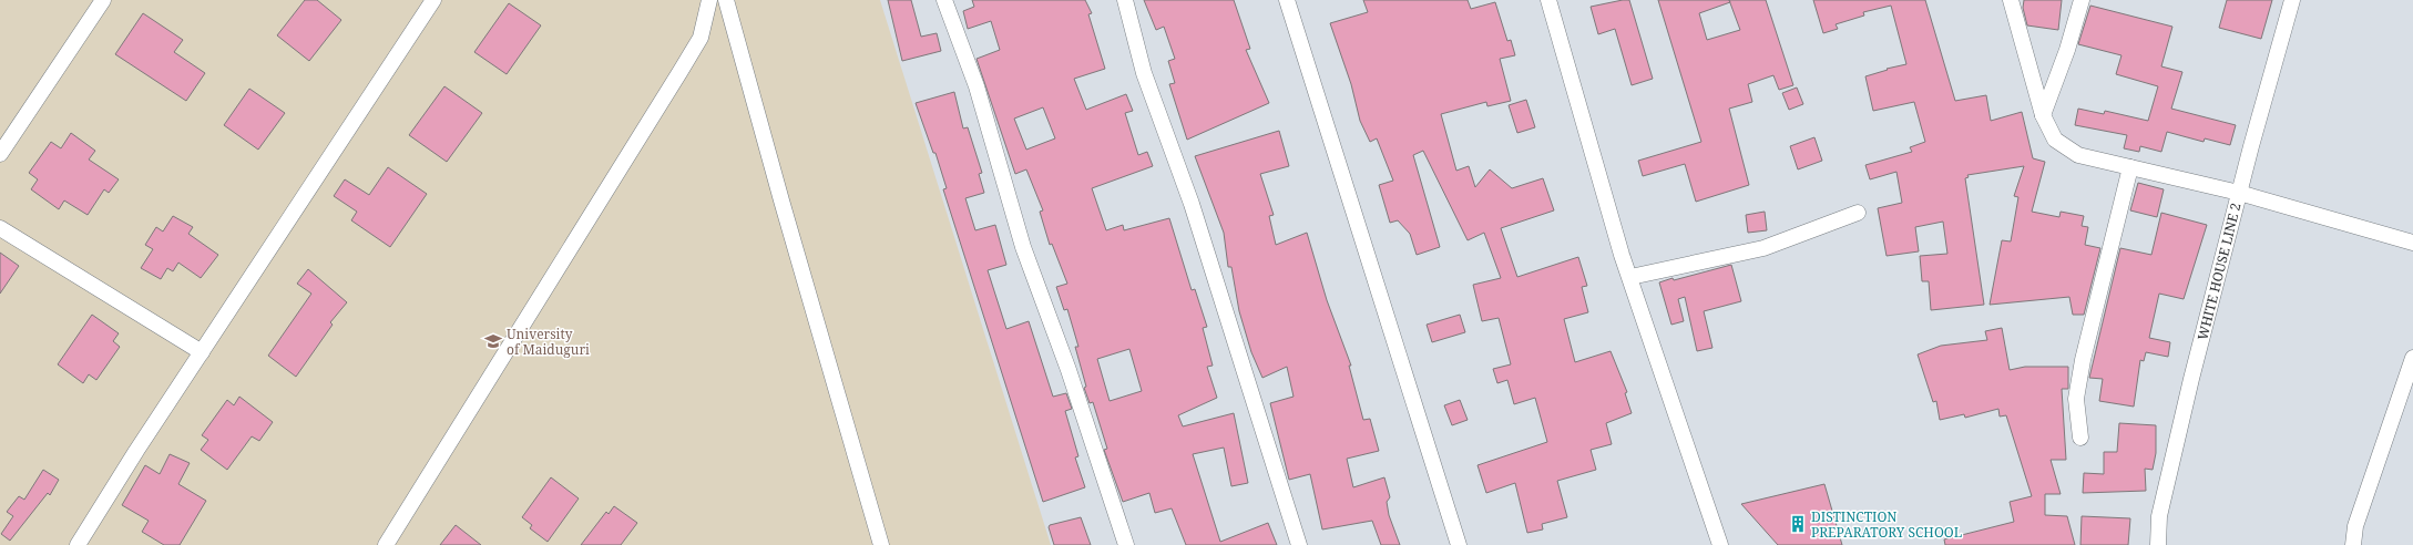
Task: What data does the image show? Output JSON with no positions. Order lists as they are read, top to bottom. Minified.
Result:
{"streets":{"street":["WHITE HOUSE LINE 2"]},"places":{"school or university":["University of Maiduguri"],"building":["DISTINCTION PREPARATORY SCHOOL"]}}
